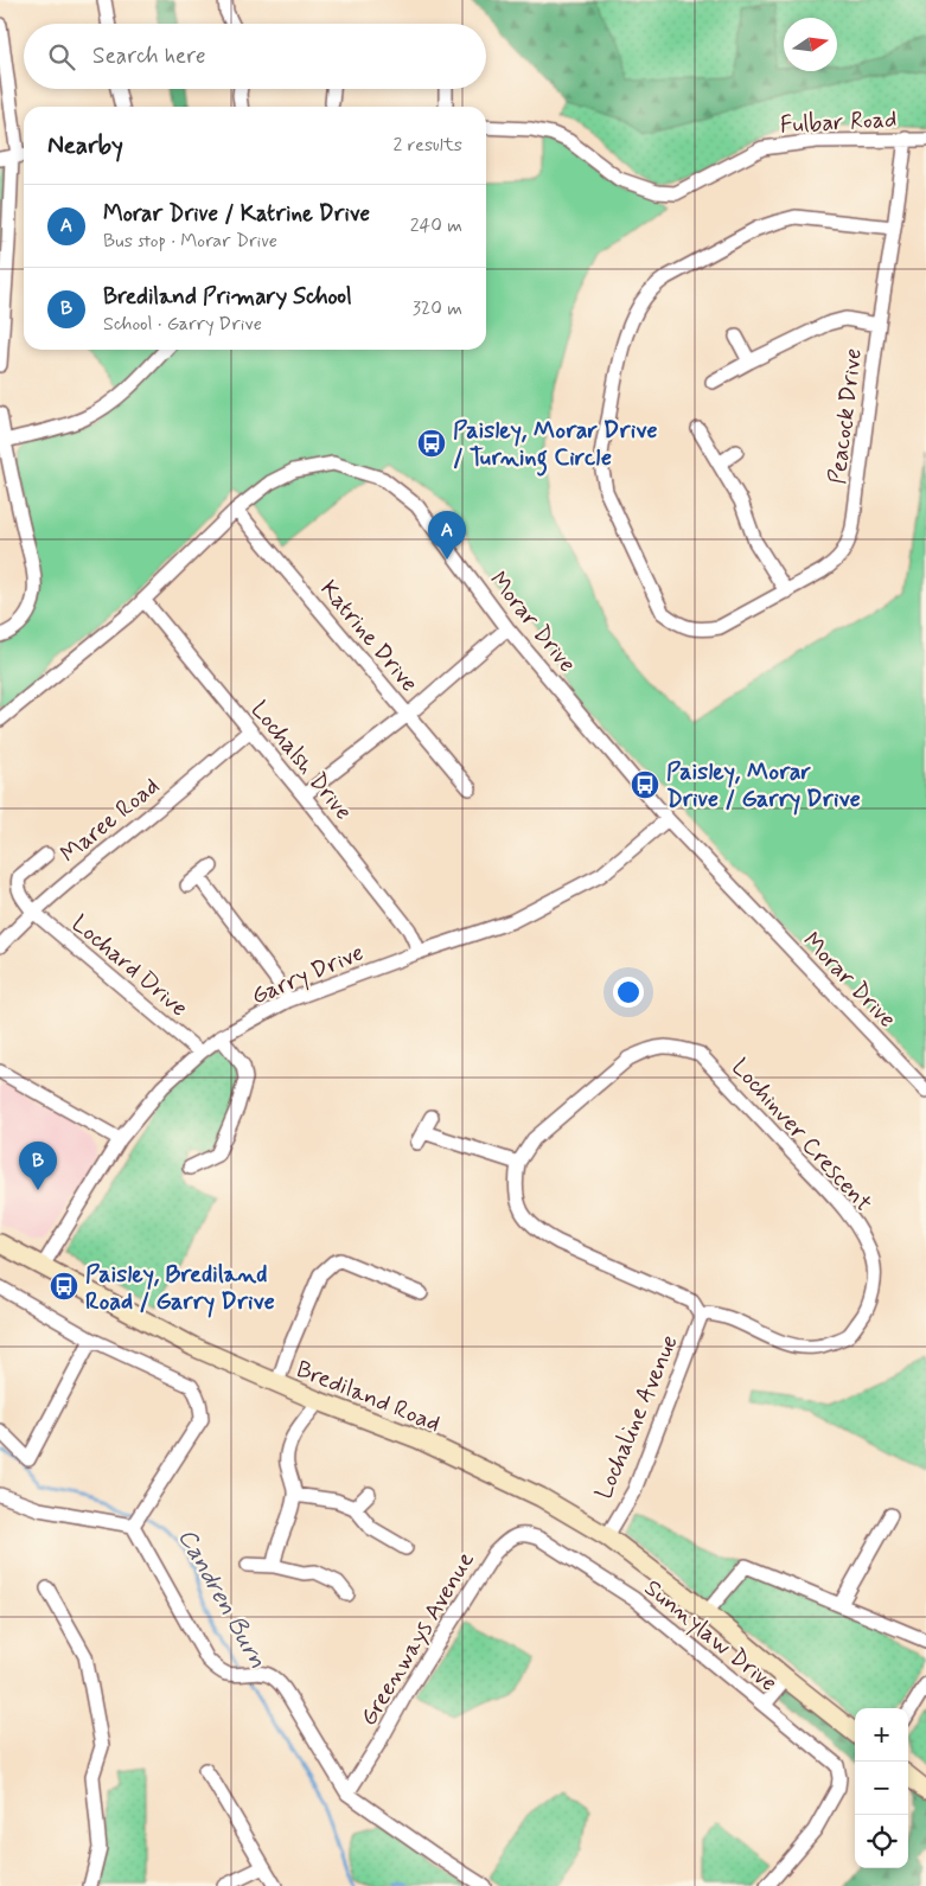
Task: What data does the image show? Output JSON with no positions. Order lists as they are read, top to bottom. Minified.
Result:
{"streets":{"street":["Fulbar Road","Peacock Drive","Morar Drive","Katrine Drive","Lochalsh Drive","Maree Road","Lochard Drive","Garry Drive","Lochinver Crescent","Brediland Road","Lochaline Avenue","Sunnylaw Drive","Greenways Avenue"]},"crossings":[["Fulbar Road","Peacock Drive"],["Morar Drive","Katrine Drive"],["Morar Drive","Lochalsh Drive"],["Morar Drive","Garry Drive"],["Lochalsh Drive","Maree Road"],["Lochalsh Drive","Garry Drive"],["Maree Road","Lochard Drive"],["Lochard Drive","Garry Drive"],["Garry Drive","Brediland Road"],["Lochinver Crescent","Lochaline Avenue"],["Brediland Road","Lochaline Avenue"],["Sunnylaw Drive","Greenways Avenue"]],"water":["Candren Burn"],"places":{"bus stop":["Paisley, Morar Drive / Turning Circle","Paisley, Morar Drive / Garry Drive","Paisley, Brediland Road / Garry Drive"]},"north":"right","page":{"search":"Search here","heading":["Nearby","2 results"],"list":[{"mark":"A","name":"Morar Drive / Katrine Drive","note":"Bus stop · Morar Drive","value":"240 m"},{"mark":"B","name":"Brediland Primary School","note":"School · Garry Drive","value":"320 m"}],"pins":["A","B"],"map_buttons":["+","−"]}}
